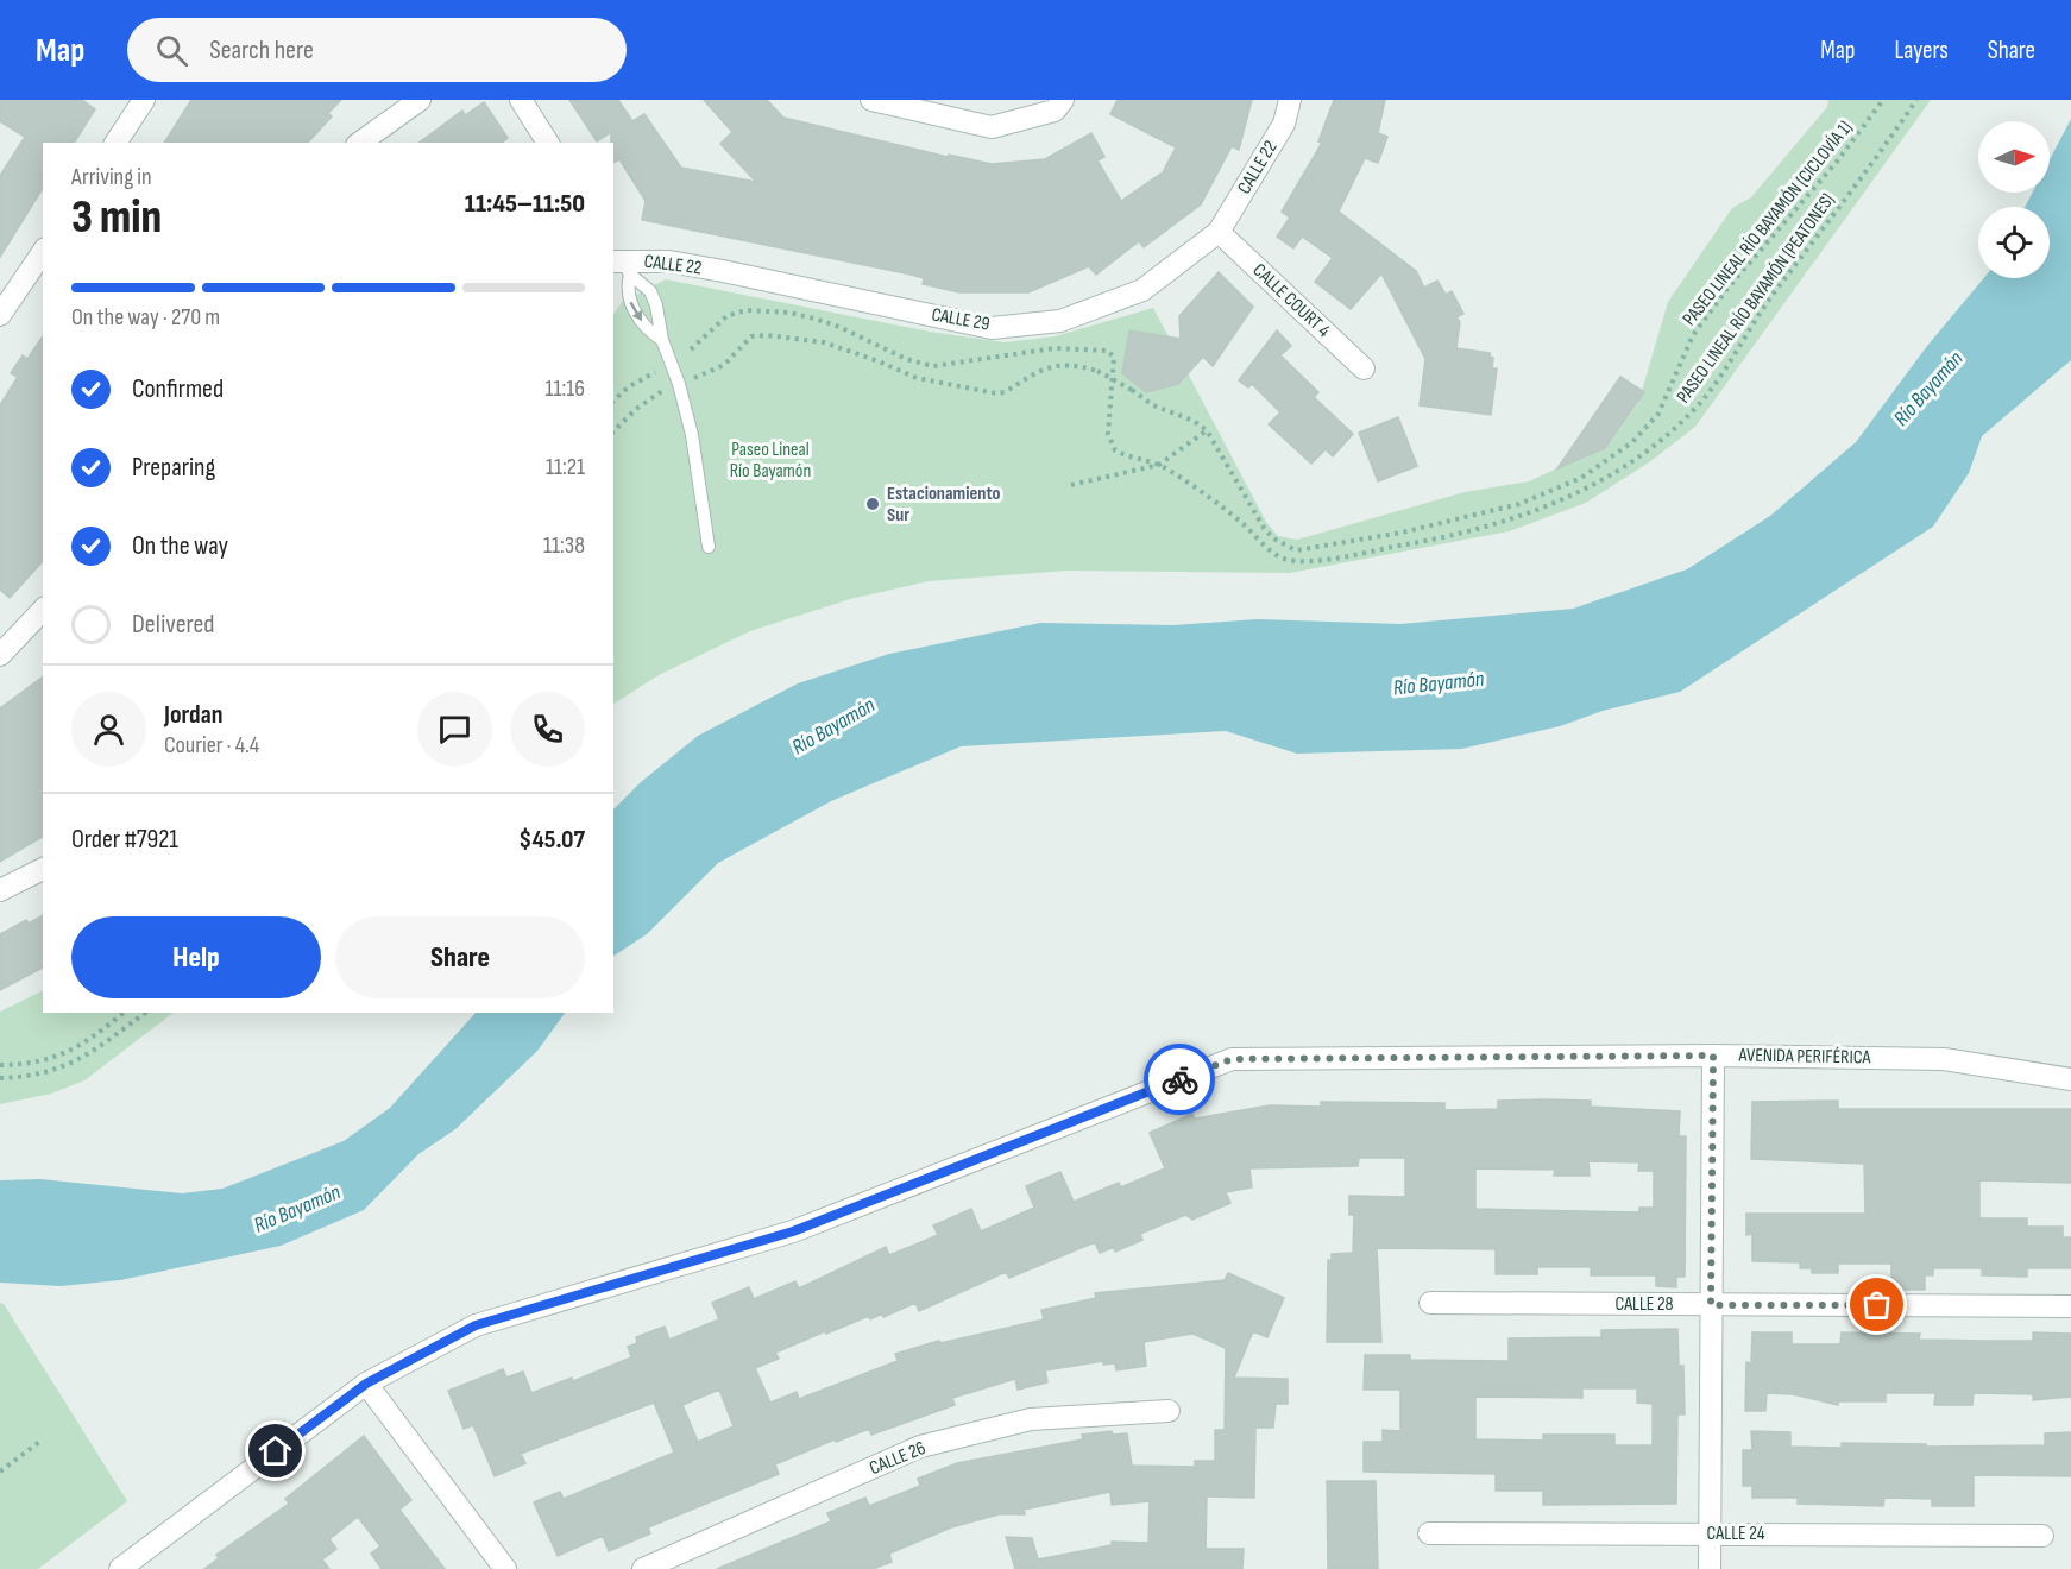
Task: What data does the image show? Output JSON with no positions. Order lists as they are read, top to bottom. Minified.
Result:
{"streets":{"street":["CALLE 22","CALLE COURT 4","CALLE 29","AVENIDA PERIFÉRICA","CALLE 28","CALLE 26","CALLE 24"],"path":["PASEO LINEAL RÍO BAYAMÓN (CICLOVÍA 1)","PASEO LINEAL RÍO BAYAMÓN (PEATONES)"]},"crossings":[["CALLE 22","CALLE COURT 4"],["CALLE 22","CALLE 29"],["CALLE COURT 4","CALLE 29"]],"water":["Río Bayamón"],"parks":["Paseo Lineal Río Bayamón"],"places":["Estacionamiento Sur"],"north":"right","page":{"header":"Map","search":"Search here","nav":["Map","Layers","Share"],"heading":["3 min","Arriving in","11:45–11:50"],"panel":["Jordan","Courier · 4.4","Order #7921","$45.07"],"bar":"On the way · 270 m","list":[["Confirmed","11:16"],["Preparing","11:21"],["On the way","11:38"],"Delivered"],"buttons":["Help","Share"]}}
